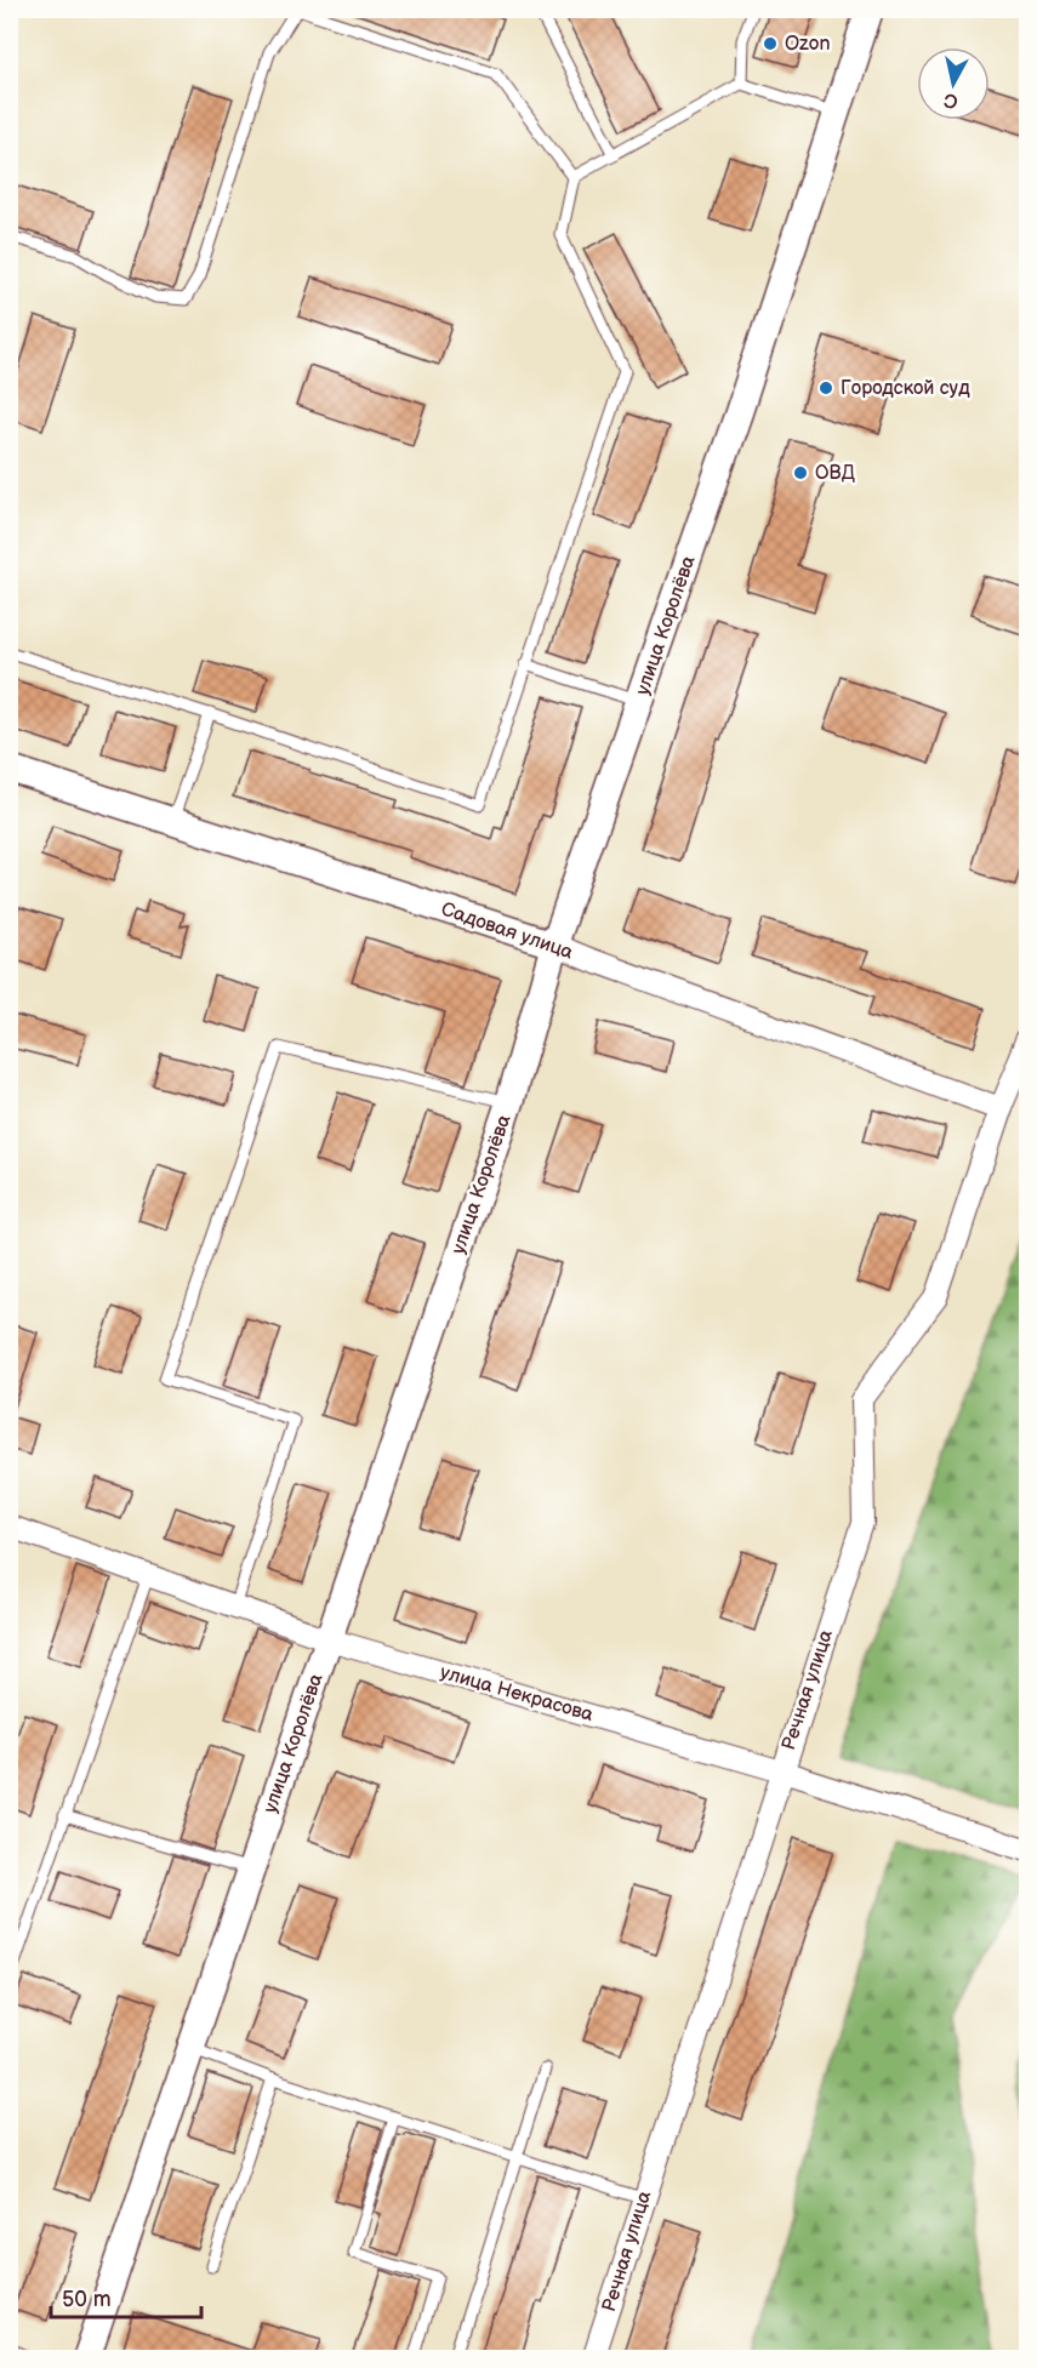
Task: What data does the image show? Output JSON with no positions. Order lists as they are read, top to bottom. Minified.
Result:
{"streets":{"street":["улица Королёва","Садовая улица","Речная улица","улица Некрасова"]},"crossings":[["улица Королёва","Садовая улица"],["улица Королёва","улица Некрасова"],["Садовая улица","Речная улица"],["Речная улица","улица Некрасова"]],"places":["Ozon","Городской суд","ОВД"],"scale_bar":"50 m","north":"bottom"}
